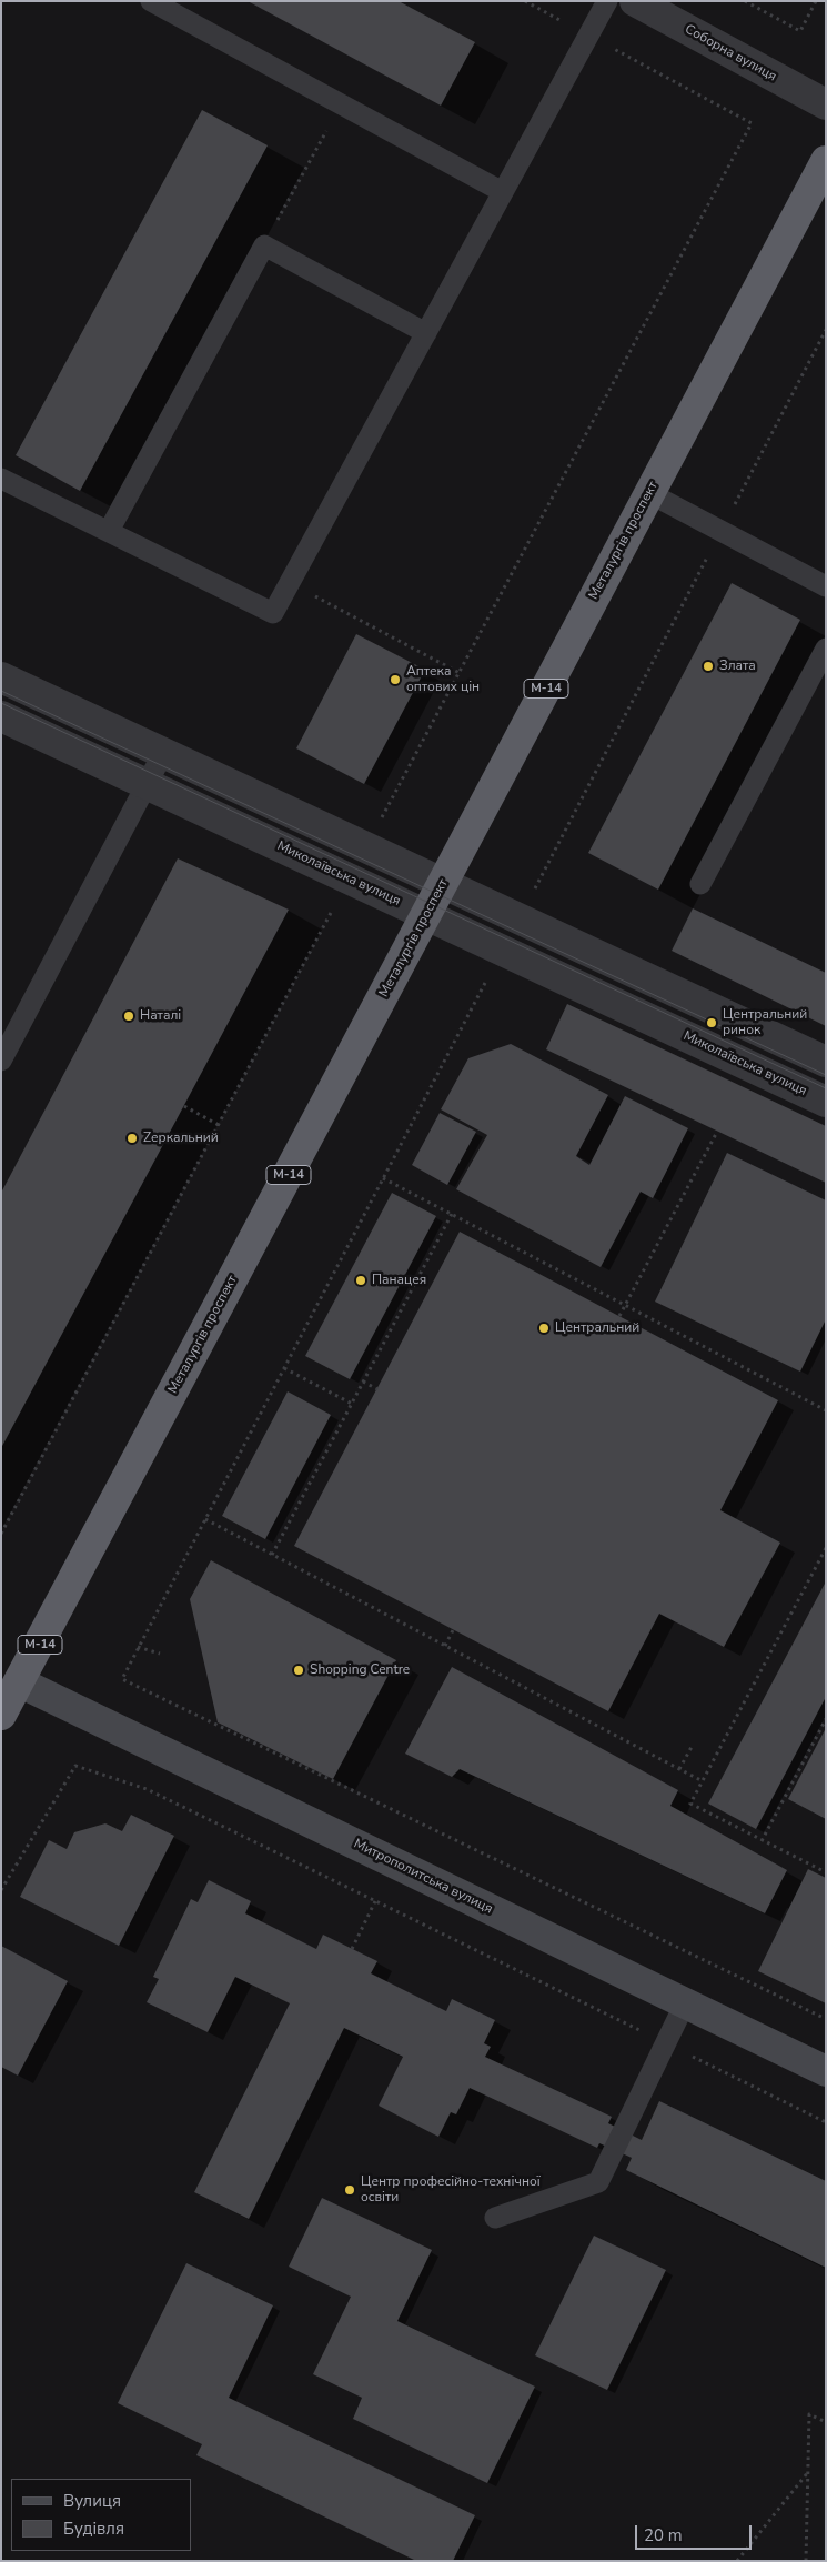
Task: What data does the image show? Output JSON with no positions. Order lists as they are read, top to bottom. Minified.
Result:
{"streets":{"highway":["Металургів проспект","М-14"],"main road":["Митрополитська вулиця"],"street":["Соборна вулиця","Миколаївська вулиця"]},"crossings":[["Металургів проспект","Миколаївська вулиця"],["Металургів проспект","Митрополитська вулиця"]],"places":["Злата","Аптека оптових цін","Наталі","Центральний ринок","Zеркальний","Панацея","Центральний","Shopping Centre","Центр професійно-технічної освіти"],"legend":["Вулиця","Будівля"],"scale_bar":"20 m"}
